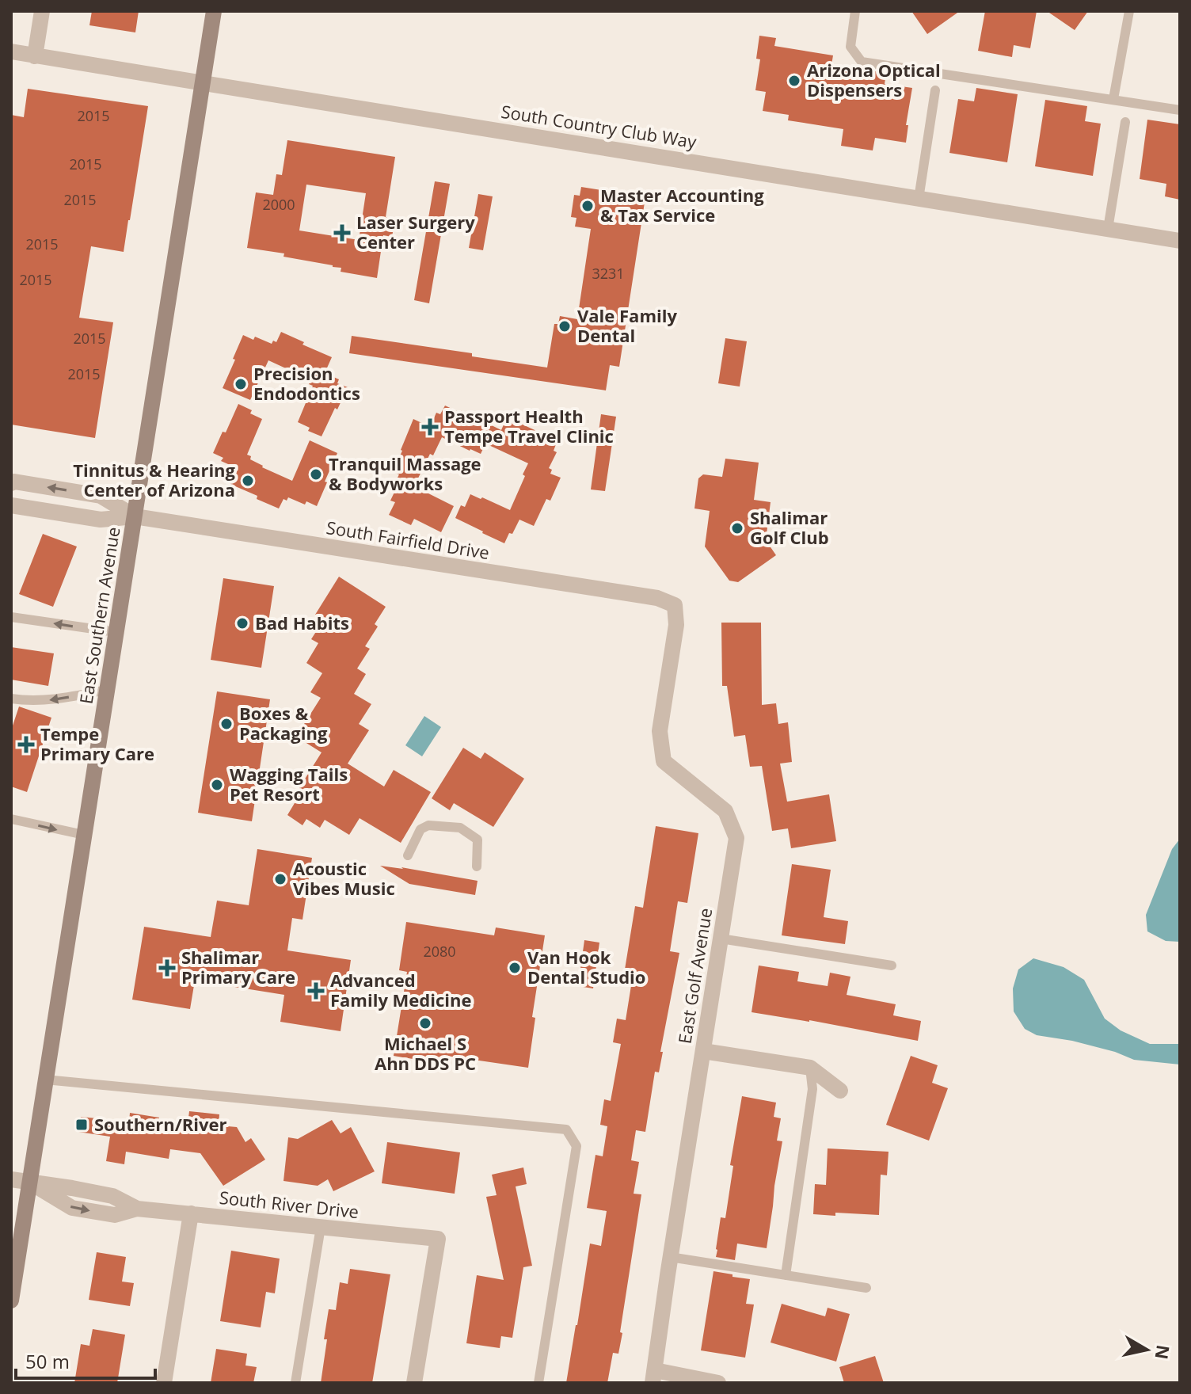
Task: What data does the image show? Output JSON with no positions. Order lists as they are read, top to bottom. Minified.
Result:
{"streets":{"main road":["East Southern Avenue"],"street":["South Country Club Way","South Fairfield Drive","East Golf Avenue","South River Drive"]},"crossings":[["South Country Club Way","East Southern Avenue"],["South Fairfield Drive","East Southern Avenue"],["South Fairfield Drive","East Golf Avenue"],["East Southern Avenue","South River Drive"]],"places":{"other":["Arizona Optical Dispensers","Master Accounting & Tax Service","Vale Family Dental","Precision Endodontics","Tranquil Massage & Bodyworks","Tinnitus & Hearing Center of Arizona","Shalimar Golf Club","Bad Habits","Boxes & Packaging","Wagging Tails Pet Resort","Acoustic Vibes Music","Van Hook Dental Studio","Michael S Ahn DDS PC"],"health":["Laser Surgery Center","Passport Health Tempe Travel Clinic","Tempe Primary Care","Shalimar Primary Care","Advanced Family Medicine"],"transit":["Southern/River"]},"house_numbers":["2015","2015","2015","2000","2015","3231","2015","2015","2015","2080"],"scale_bar":"50 m","north":"right"}
